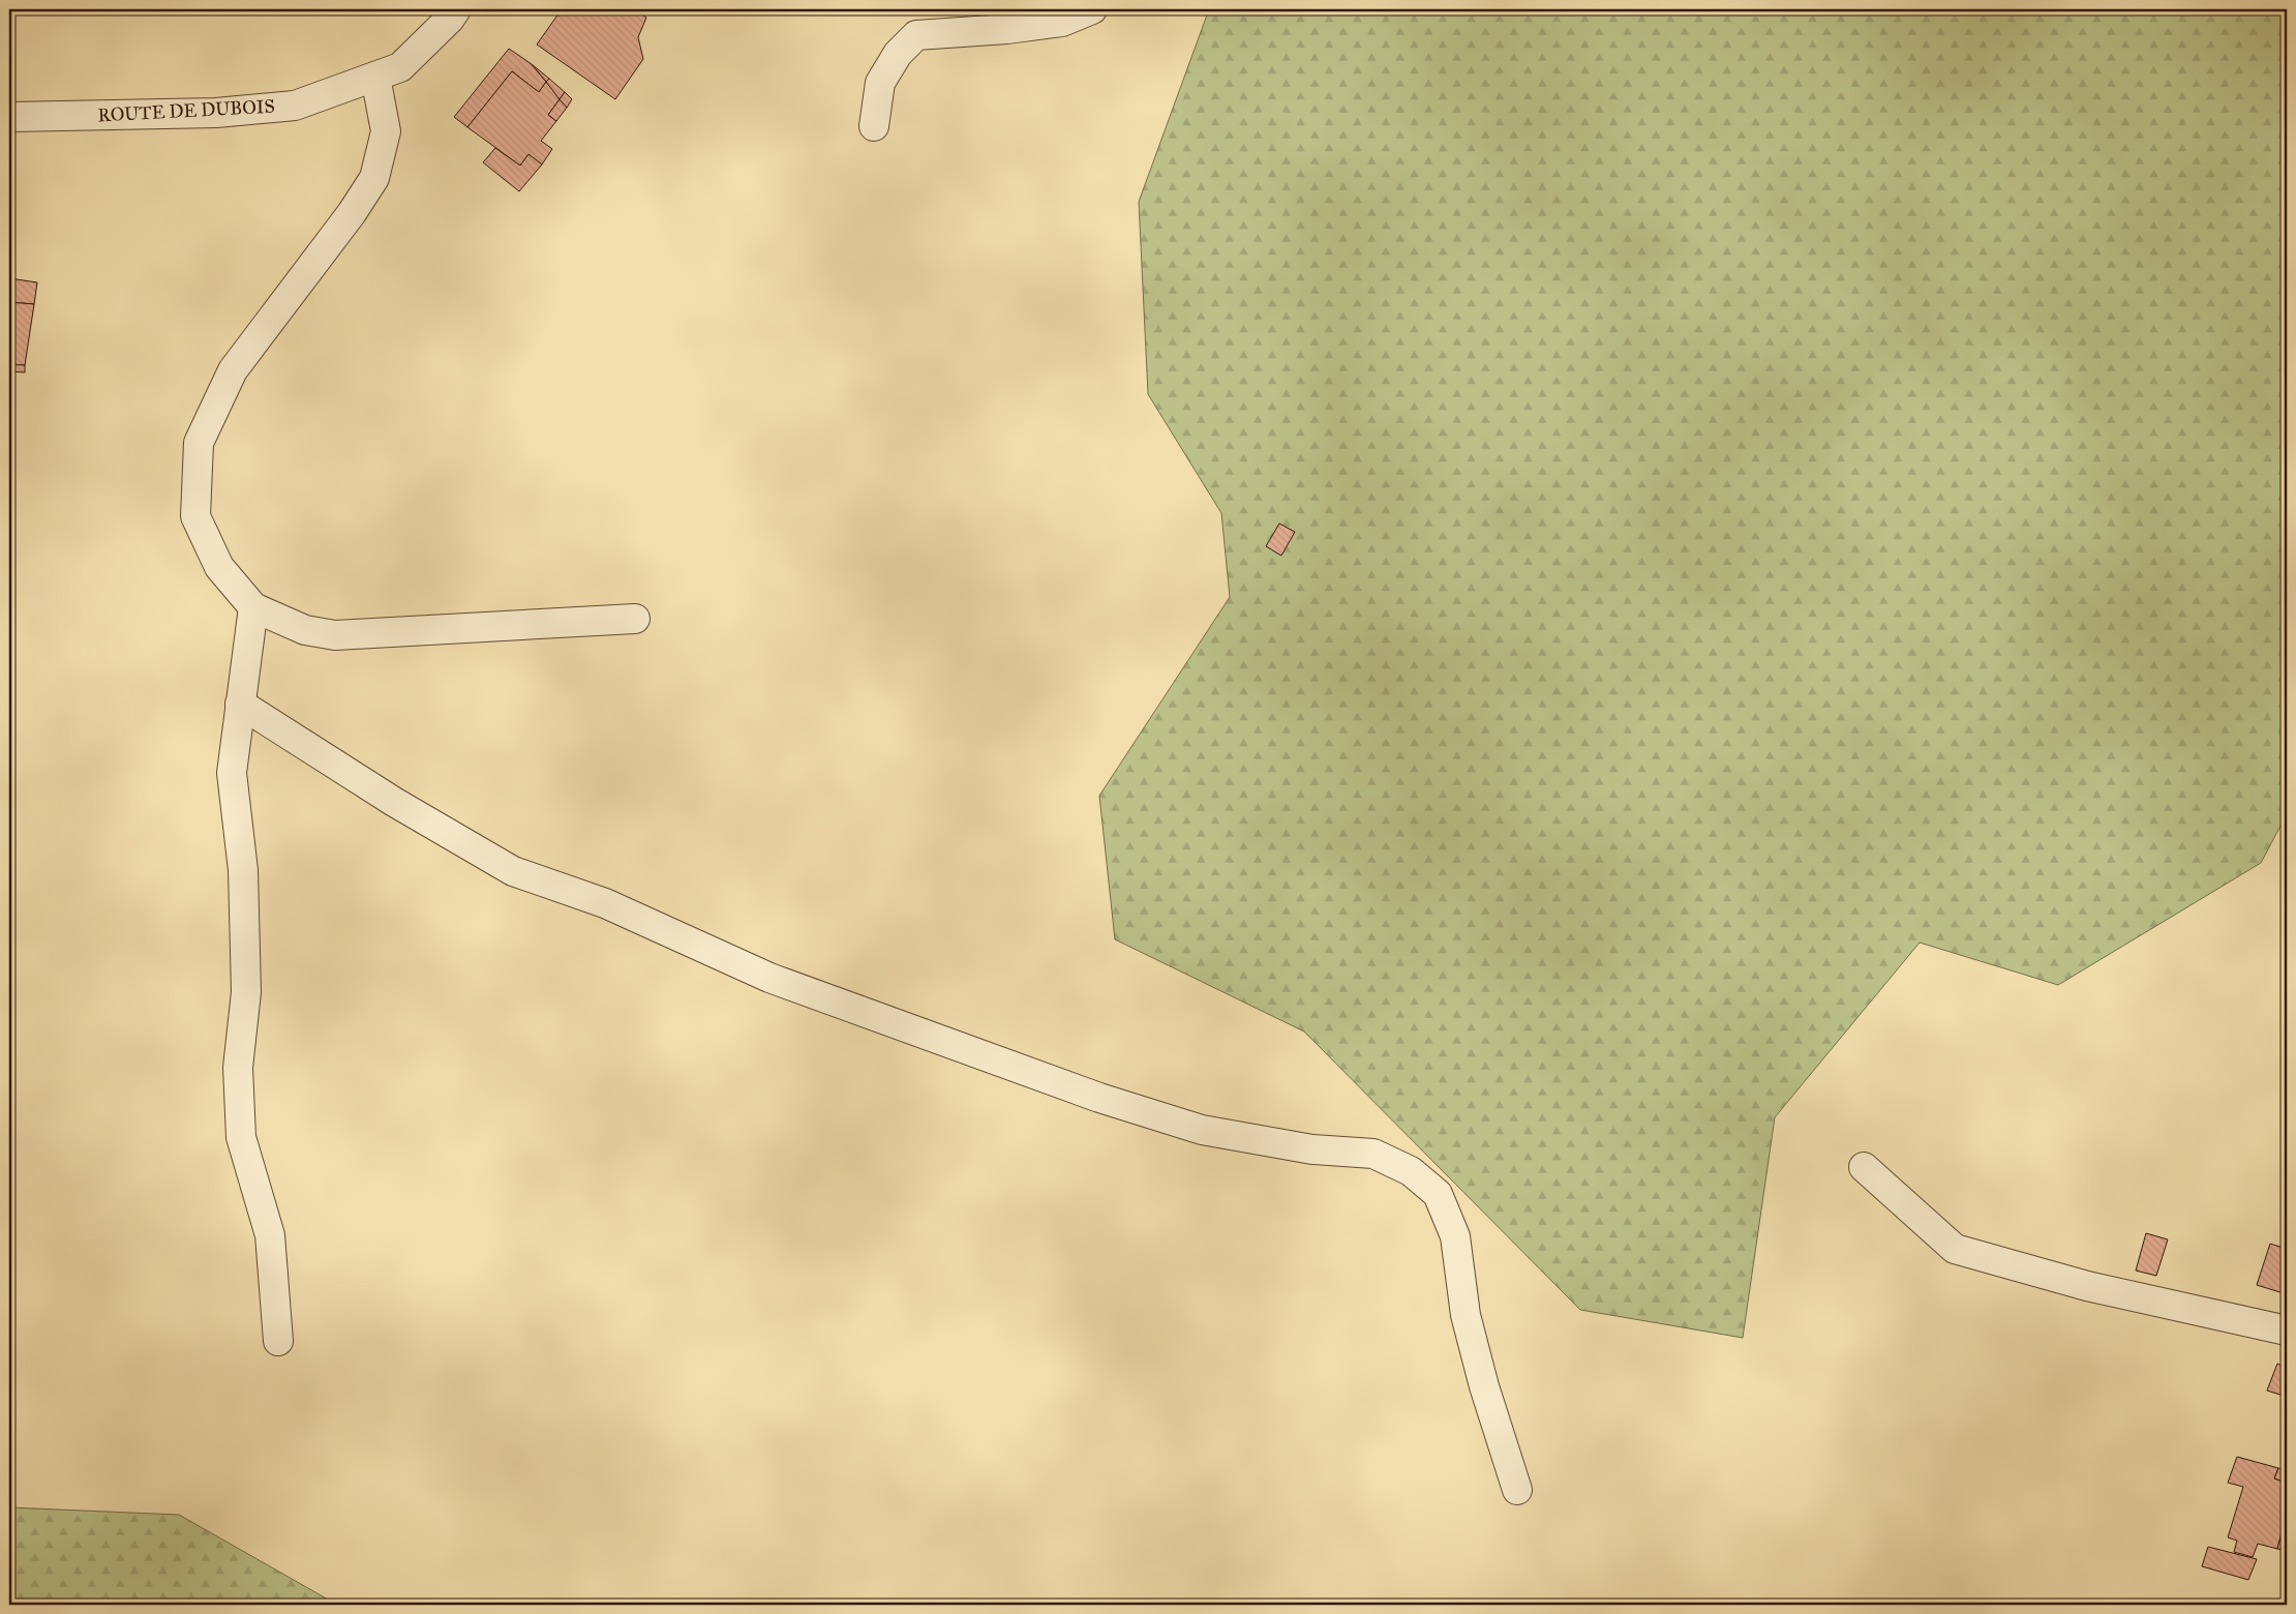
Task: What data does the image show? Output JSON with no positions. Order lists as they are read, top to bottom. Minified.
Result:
{"streets":{"street":["ROUTE DE DUBOIS"]}}
